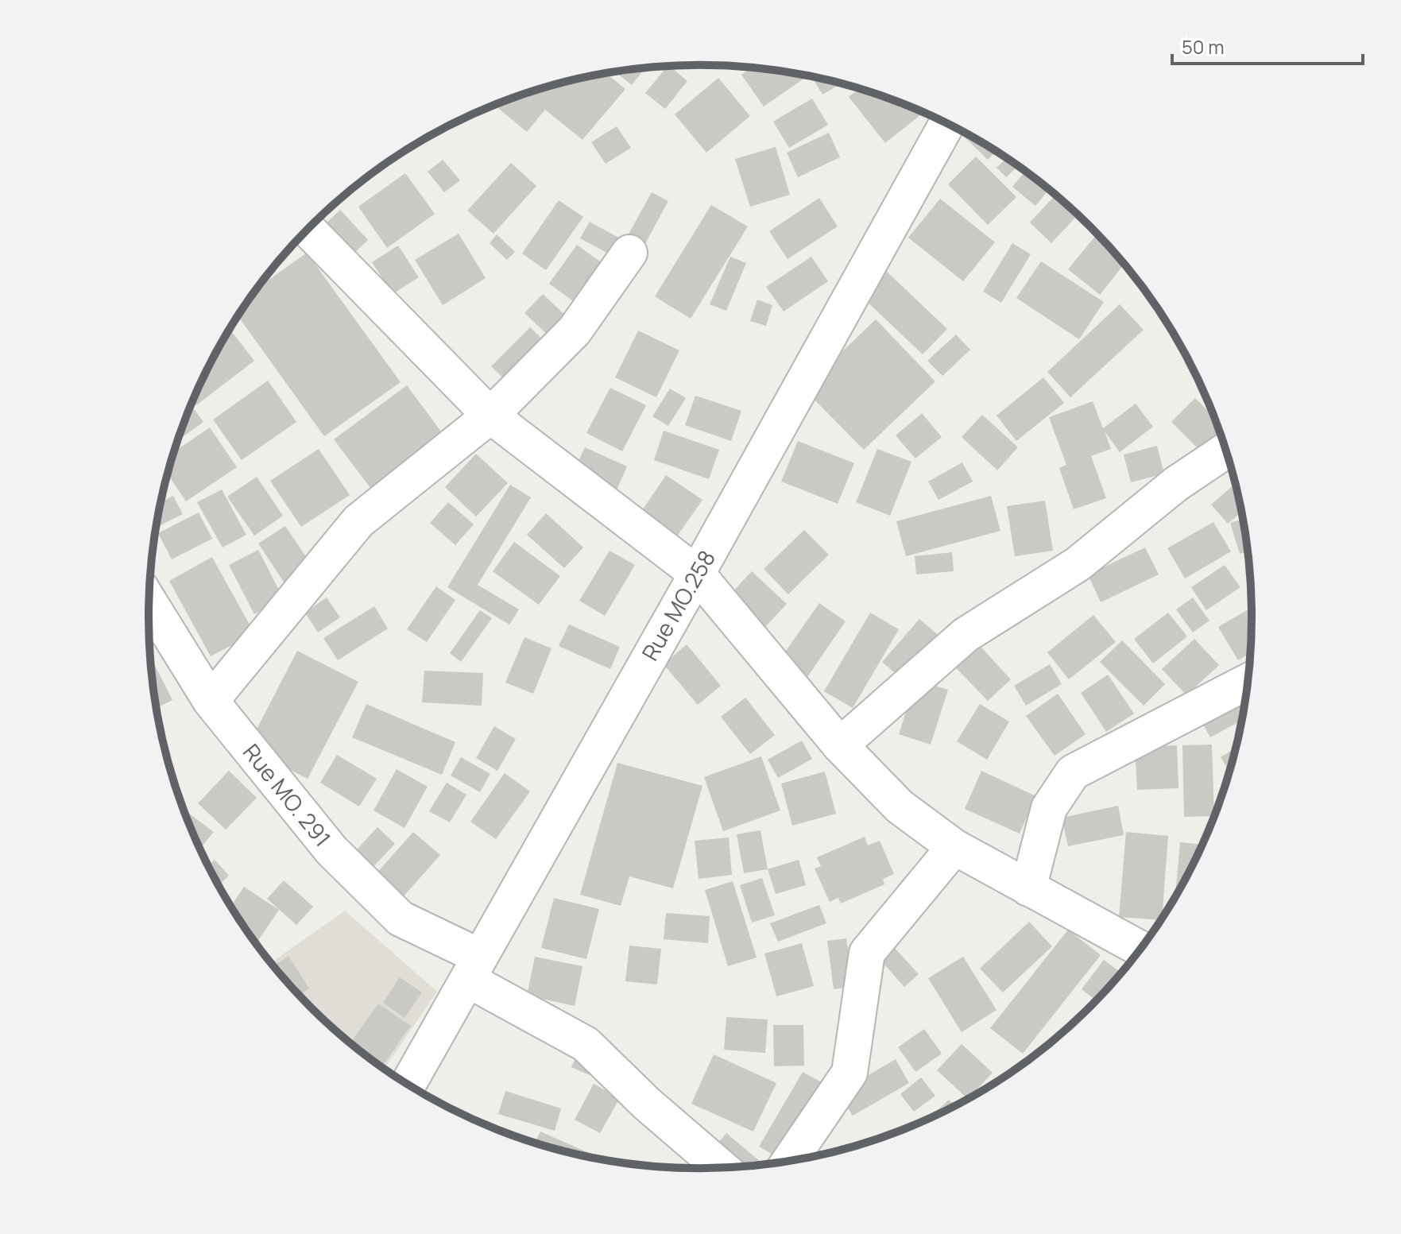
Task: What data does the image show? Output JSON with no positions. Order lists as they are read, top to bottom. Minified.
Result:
{"streets":{"street":["Rue MO.258","Rue MO. 291"]},"crossings":[["Rue MO.258","Rue MO. 291"]],"scale_bar":"50 m"}
